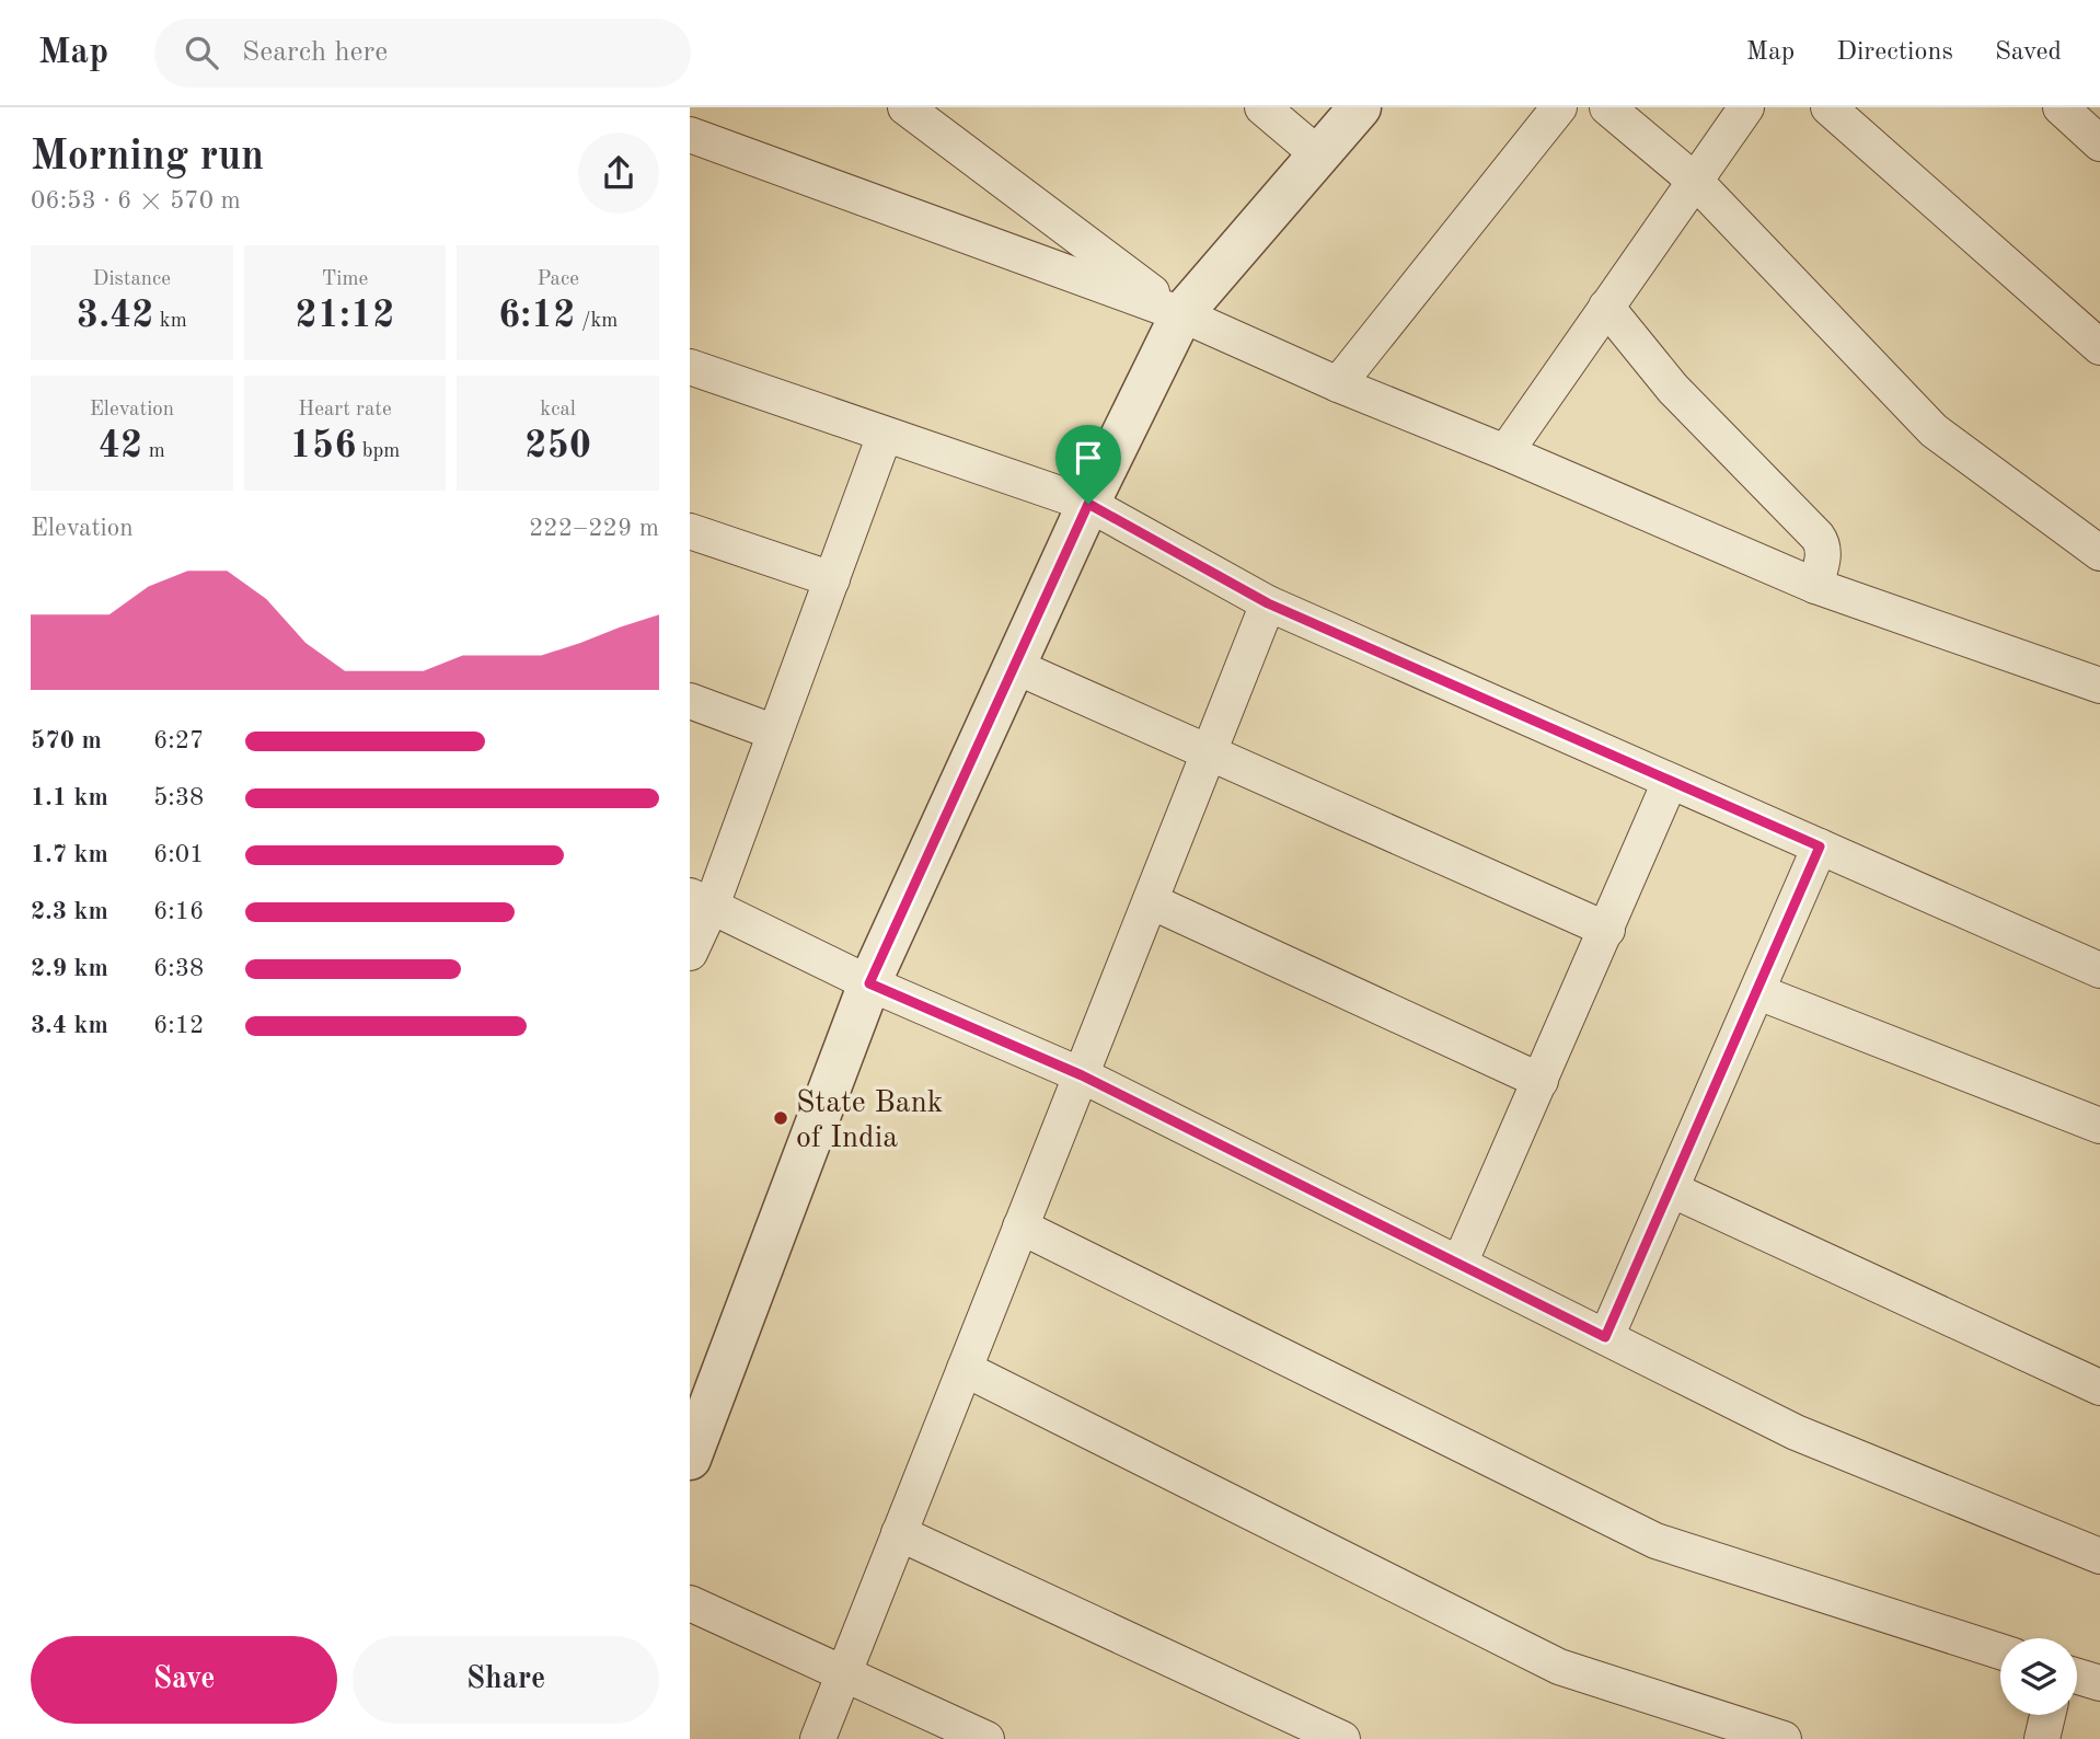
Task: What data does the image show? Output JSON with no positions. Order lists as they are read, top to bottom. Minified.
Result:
{"places":["State Bank of India"],"page":{"header":"Map","search":"Search here","nav":["Map","Directions","Saved"],"heading":["Morning run","06:53 · 6 × 570 m"],"stats":[["Distance","3.42 km"],["Time","21:12"],["Pace","6:12 /km"],["Elevation","42 m"],["Heart rate","156 bpm"],["kcal","250"]],"chart":["Elevation","222–229 m"],"list":[{"name":"570 m","note":"6:27"},{"name":"1.1 km","note":"5:38"},{"name":"1.7 km","note":"6:01"},{"name":"2.3 km","note":"6:16"},{"name":"2.9 km","note":"6:38"},{"name":"3.4 km","note":"6:12"}],"buttons":["Save","Share"]}}
